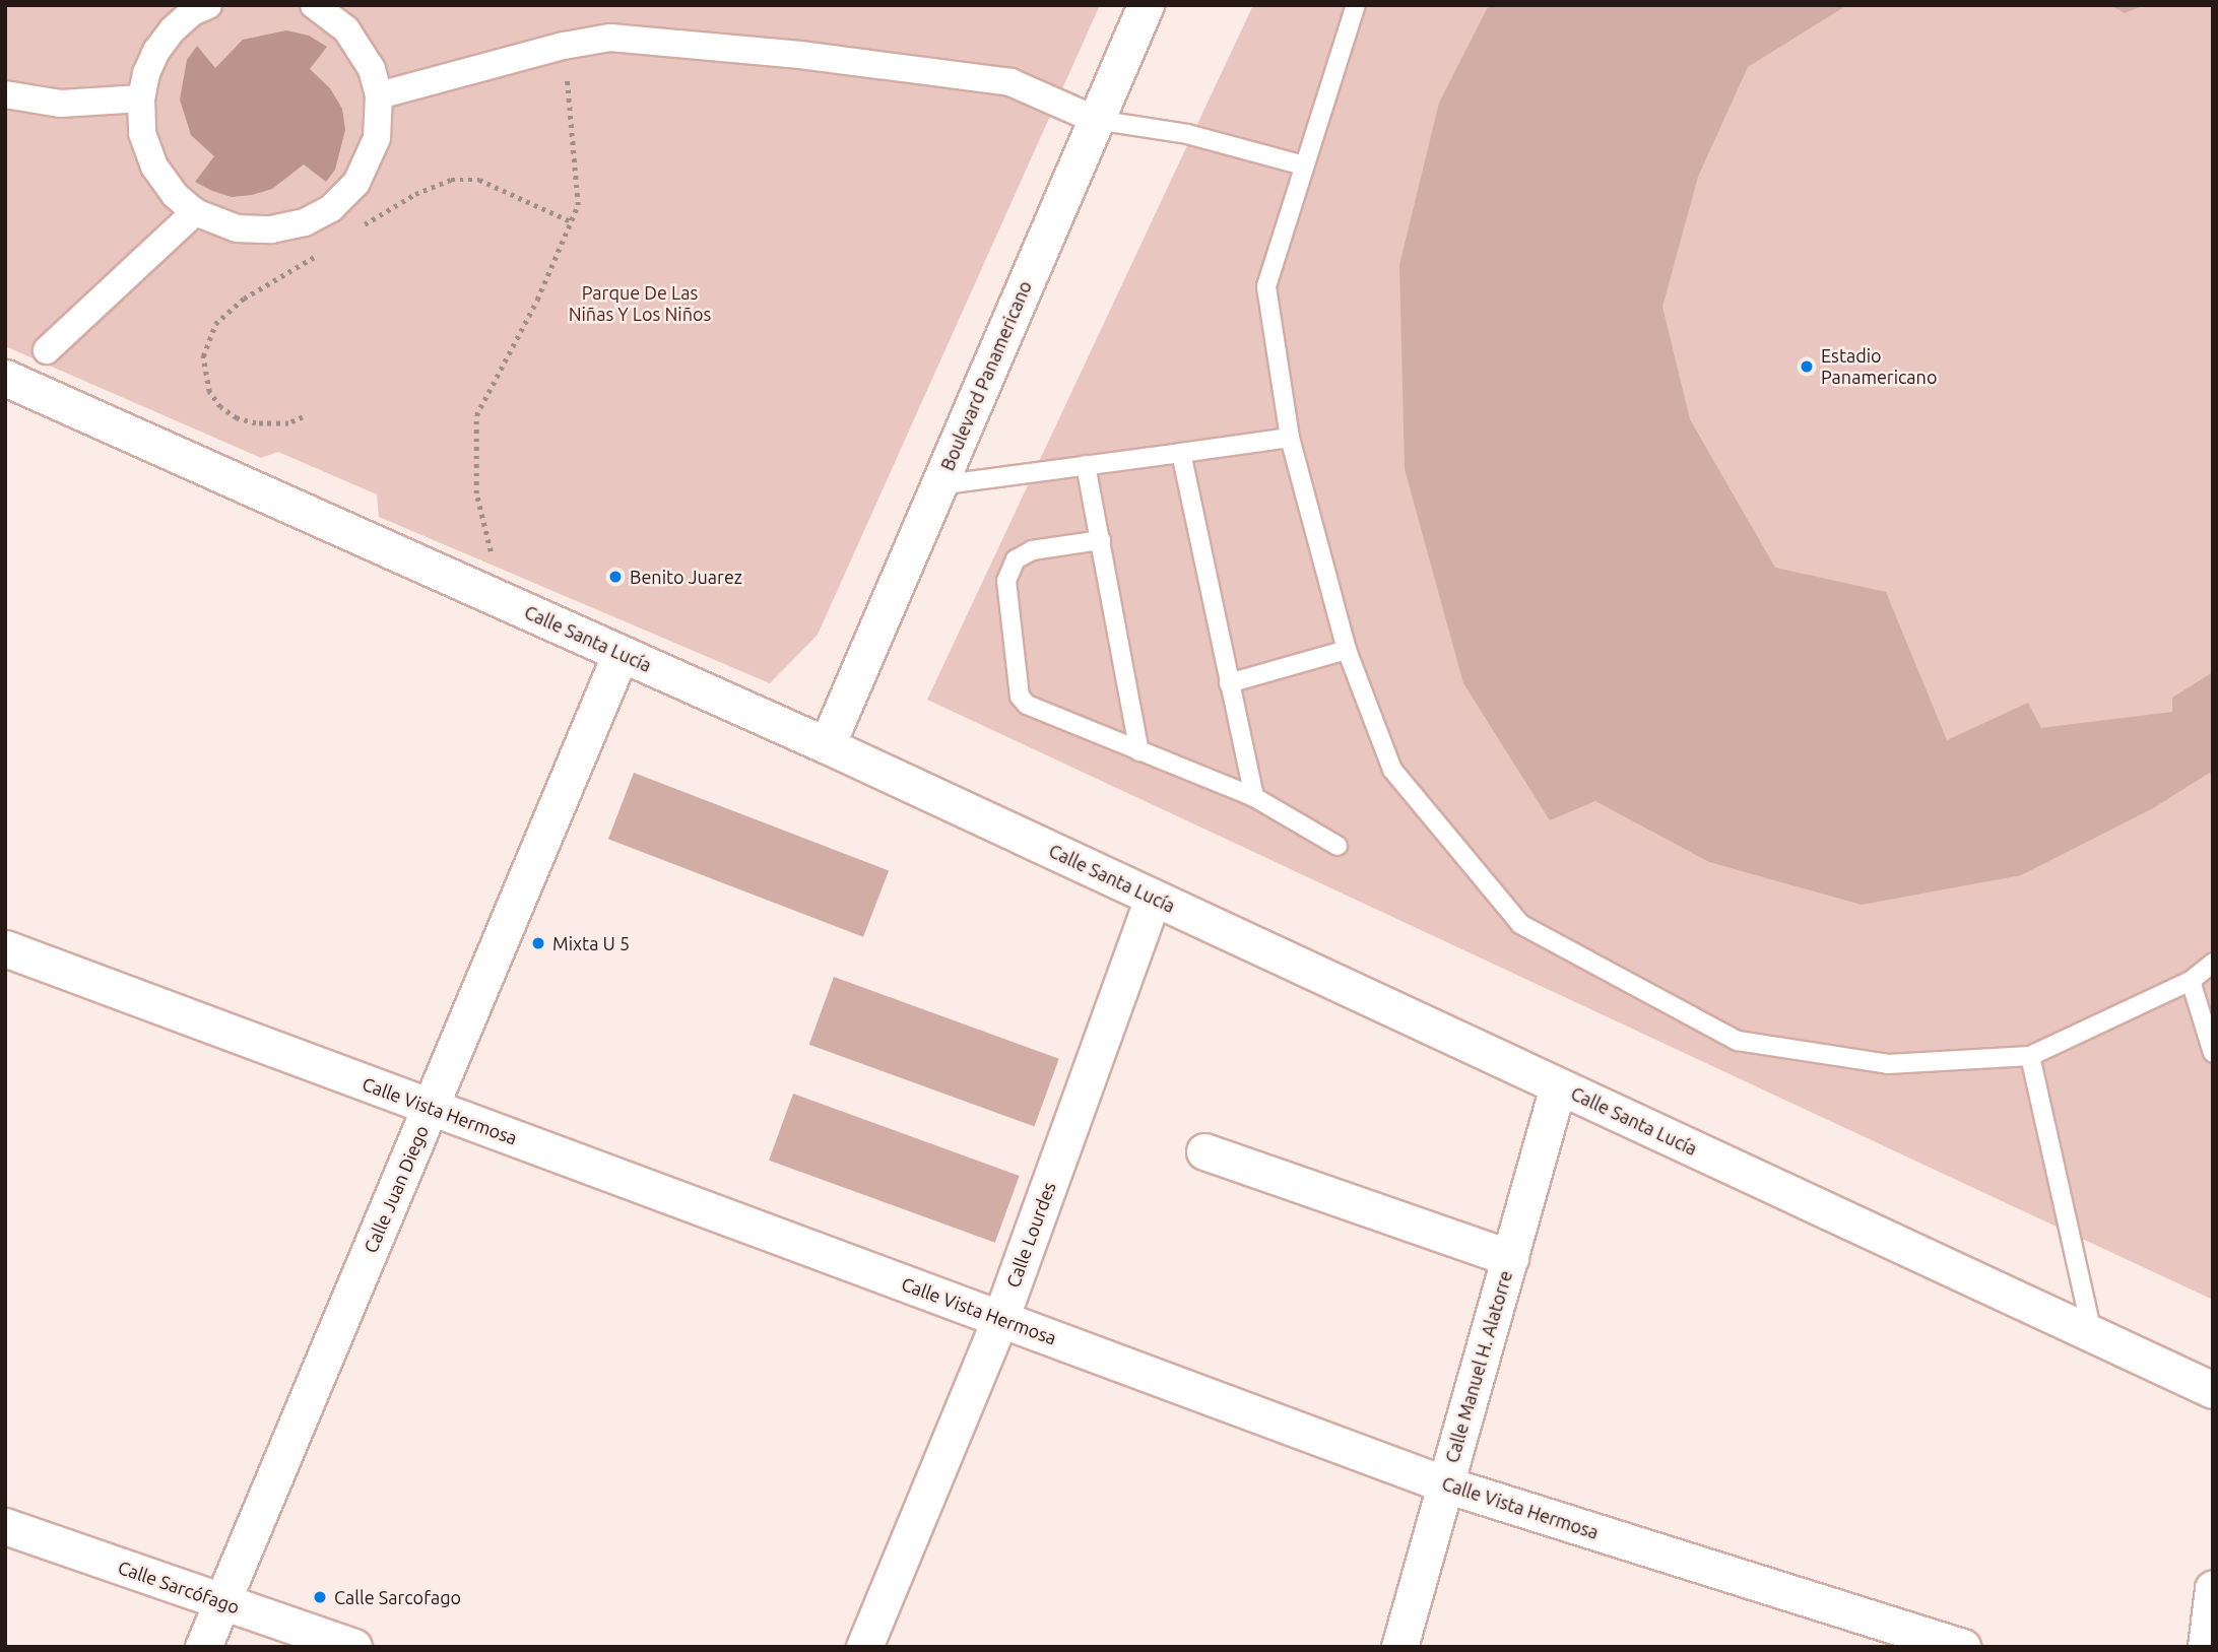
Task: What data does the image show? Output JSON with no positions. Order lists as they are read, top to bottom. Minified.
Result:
{"streets":{"street":["Boulevard Panamericano","Calle Santa Lucía","Calle Vista Hermosa","Calle Juan Diego","Calle Lourdes","Calle Manuel H. Alatorre","Calle Sarcófago"]},"crossings":[["Boulevard Panamericano","Calle Santa Lucía"],["Calle Santa Lucía","Calle Juan Diego"],["Calle Santa Lucía","Calle Lourdes"],["Calle Santa Lucía","Calle Manuel H. Alatorre"],["Calle Vista Hermosa","Calle Juan Diego"],["Calle Vista Hermosa","Calle Lourdes"],["Calle Vista Hermosa","Calle Manuel H. Alatorre"],["Calle Juan Diego","Calle Sarcófago"]],"parks":["Parque De Las Niñas Y Los Niños"],"places":["Estadio Panamericano","Benito Juarez","Mixta U 5","Calle Sarcofago"]}
